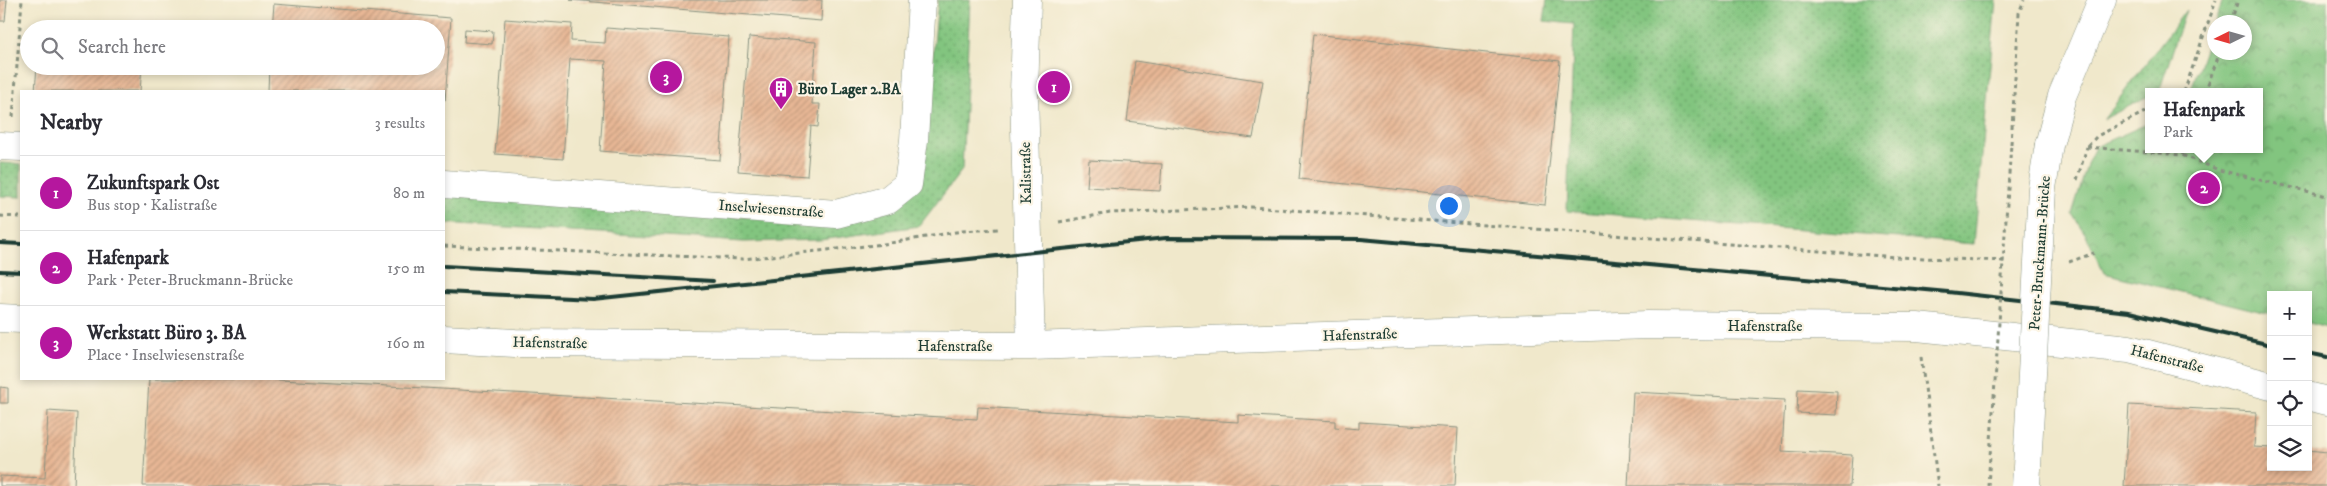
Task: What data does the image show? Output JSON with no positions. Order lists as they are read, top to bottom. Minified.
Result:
{"streets":{"main road":["Kalistraße","Inselwiesenstraße","Peter-Bruckmann-Brücke","Hafenstraße"]},"crossings":[["Kalistraße","Hafenstraße"]],"places":{"building":["Büro Lager 2.BA"]},"north":"left","page":{"search":"Search here","pins":["3","1","2"],"popup":["Hafenpark","Park"],"heading":["Nearby","3 results"],"list":[{"mark":"1","name":"Zukunftspark Ost","note":"Bus stop · Kalistraße","value":"80 m"},{"mark":"2","name":"Hafenpark","note":"Park · Peter-Bruckmann-Brücke","value":"150 m"},{"mark":"3","name":"Werkstatt Büro 3. BA","note":"Place · Inselwiesenstraße","value":"160 m"}],"map_buttons":["+","−"]}}
